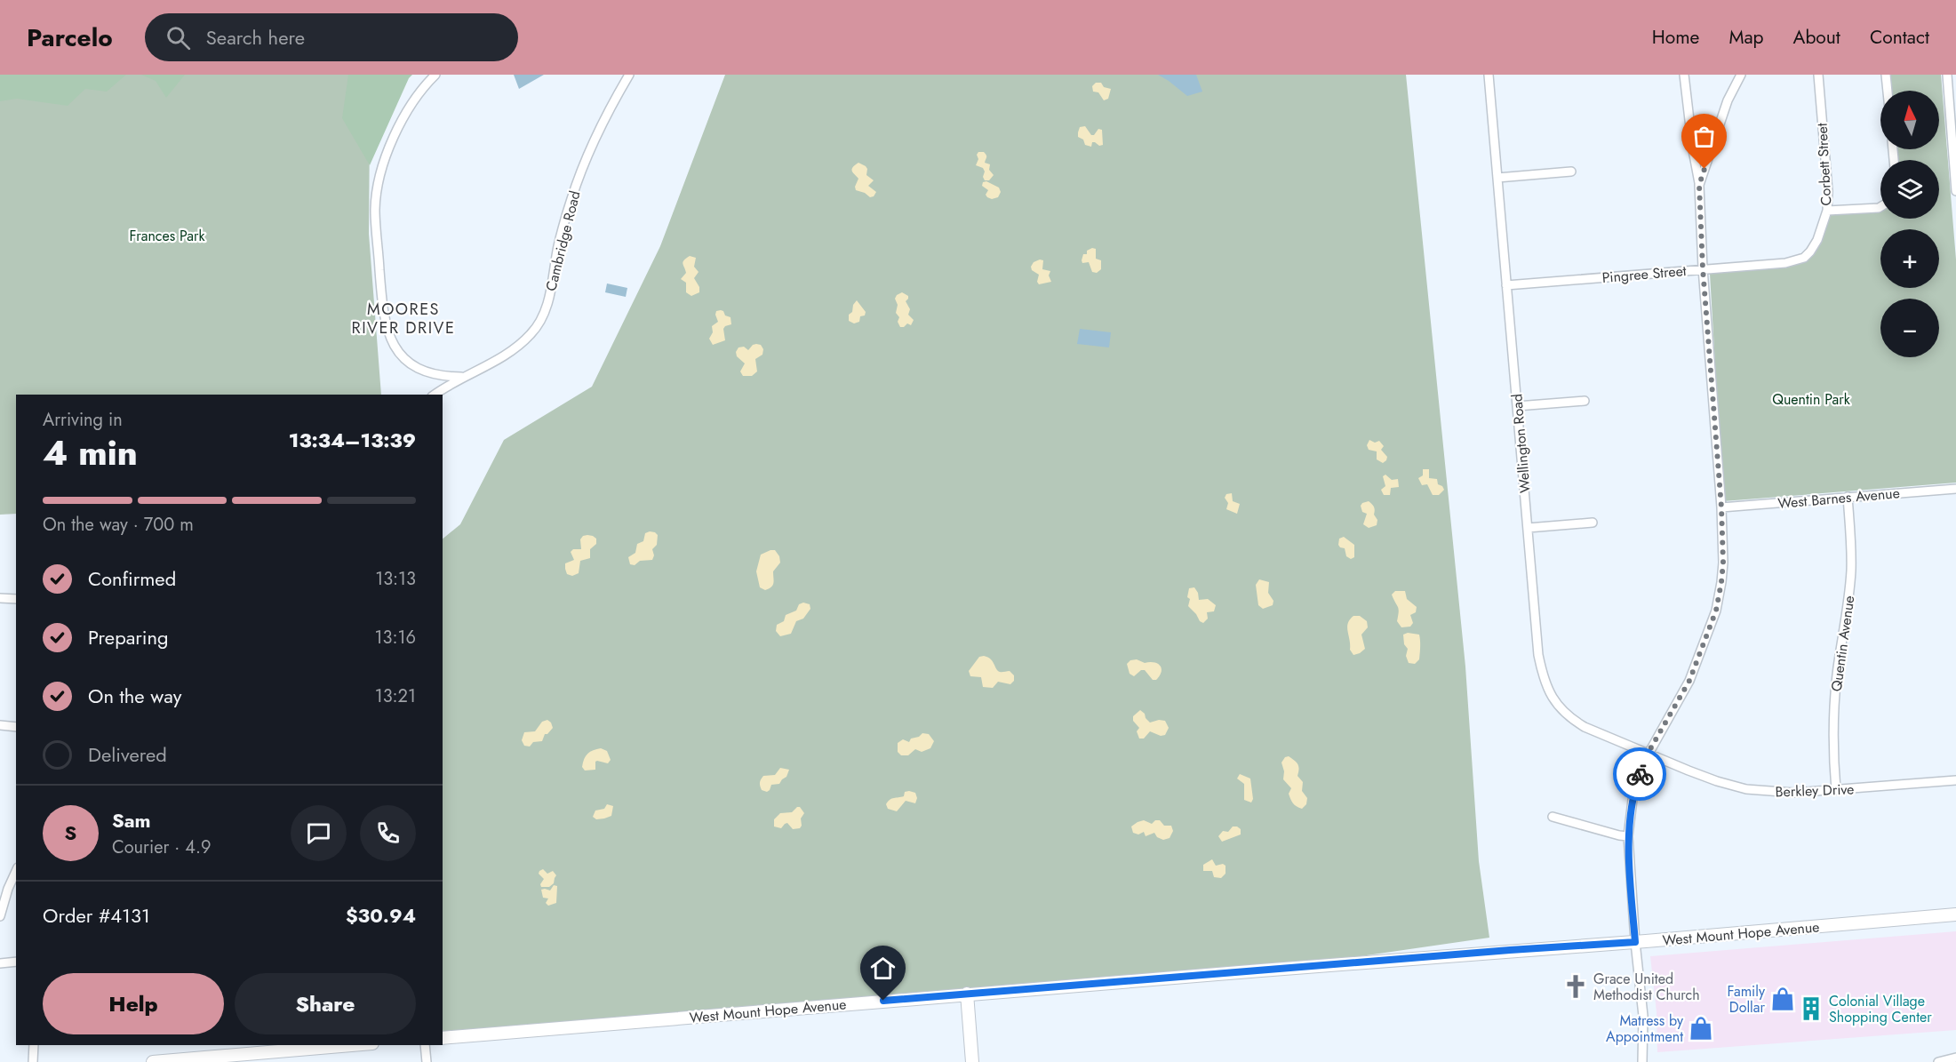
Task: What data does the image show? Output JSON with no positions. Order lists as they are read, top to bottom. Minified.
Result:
{"streets":{"street":["Corbett Street","Cambridge Road","Pingree Street","Wellington Road","West Barnes Avenue","Quentin Avenue","Berkley Drive","West Mount Hope Avenue"]},"crossings":[["Corbett Street","Pingree Street"],["Pingree Street","Wellington Road"],["Wellington Road","Berkley Drive"],["West Barnes Avenue","Quentin Avenue"],["Quentin Avenue","Berkley Drive"]],"districts":["MOORES RIVER DRIVE"],"parks":["Frances Park","Quentin Park"],"places":{"church":["Grace United Methodist Church"],"shop":["Family Dollar","Matress by Appointment"],"building":["Colonial Village Shopping Center"]},"north":"top","page":{"header":"Parcelo","search":"Search here","nav":["Home","Map","About","Contact"],"map_buttons":["+","−"],"heading":["4 min","Arriving in","13:34–13:39"],"panel":["Sam","Courier · 4.9","Order #4131","$30.94"],"bar":"On the way · 700 m","list":[["Confirmed","13:13"],["Preparing","13:16"],["On the way","13:21"],"Delivered"],"round":"S","buttons":["Help","Share"]}}
